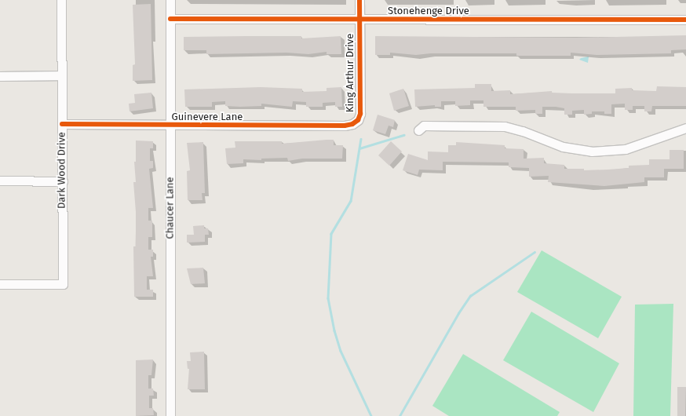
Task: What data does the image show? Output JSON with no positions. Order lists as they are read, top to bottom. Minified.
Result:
{"streets":{"street":["Stonehenge Drive","King Arthur Drive","Guinevere Lane","Dark Wood Drive","Chaucer Lane"]},"crossings":[["Stonehenge Drive","King Arthur Drive"],["Stonehenge Drive","Chaucer Lane"],["King Arthur Drive","Guinevere Lane"],["Guinevere Lane","Dark Wood Drive"],["Guinevere Lane","Chaucer Lane"]]}
